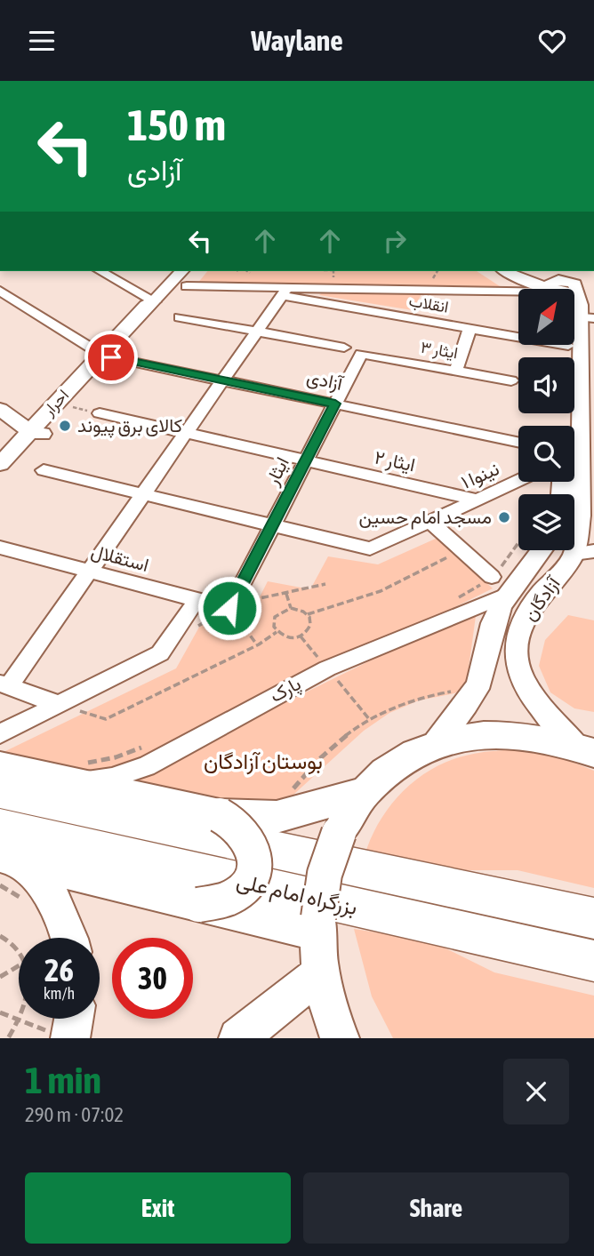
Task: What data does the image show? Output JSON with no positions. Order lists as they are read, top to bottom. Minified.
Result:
{"streets":{"highway":["بزرگراه امام علی"],"street":["انقلاب","ایثار ۳","آزادی","احرار","ایثار ۲","ایثار","نینوا ۱","استقلال","آزادگان","پارک"]},"crossings":[["ایثار ۳","ایثار"],["آزادی","احرار"],["آزادی","ایثار"],["ایثار ۲","ایثار"],["ایثار ۲","نینوا ۱"],["ایثار","نینوا ۱"],["ایثار","استقلال"],["آزادگان","پارک"]],"parks":["بوستان آزادگان"],"places":["کالای برق پیوند","مسجد امام حسین"],"north":"top right","page":{"header":"Waylane","turn":["150 m","آزادی"],"speed":"26 km/h","limit":"30","heading":["1 min","290 m · 07:02"],"buttons":["Exit","Share"]}}
